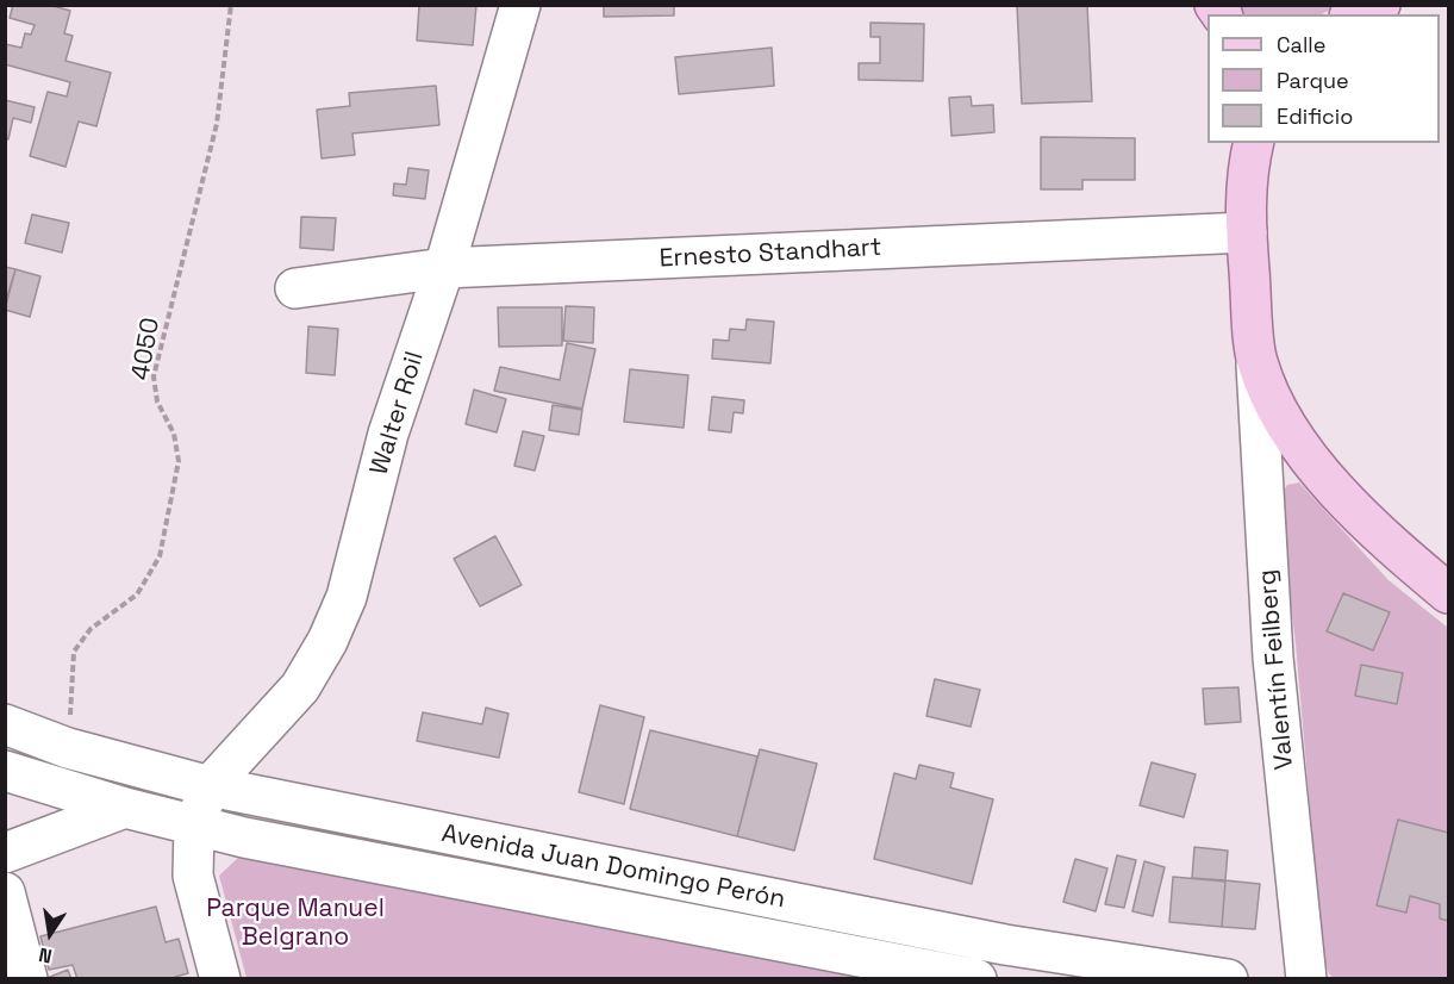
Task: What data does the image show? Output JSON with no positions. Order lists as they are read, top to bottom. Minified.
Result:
{"streets":{"street":["Ernesto Standhart","Walter Roil","Valentín Feilberg","Avenida Juan Domingo Perón"],"path":["4050"]},"crossings":[["Ernesto Standhart","Walter Roil"],["4050","Avenida Juan Domingo Perón"],["Walter Roil","Avenida Juan Domingo Perón"]],"parks":["Parque Manuel Belgrano"],"legend":["Calle","Parque","Edificio"],"north":"bottom"}
